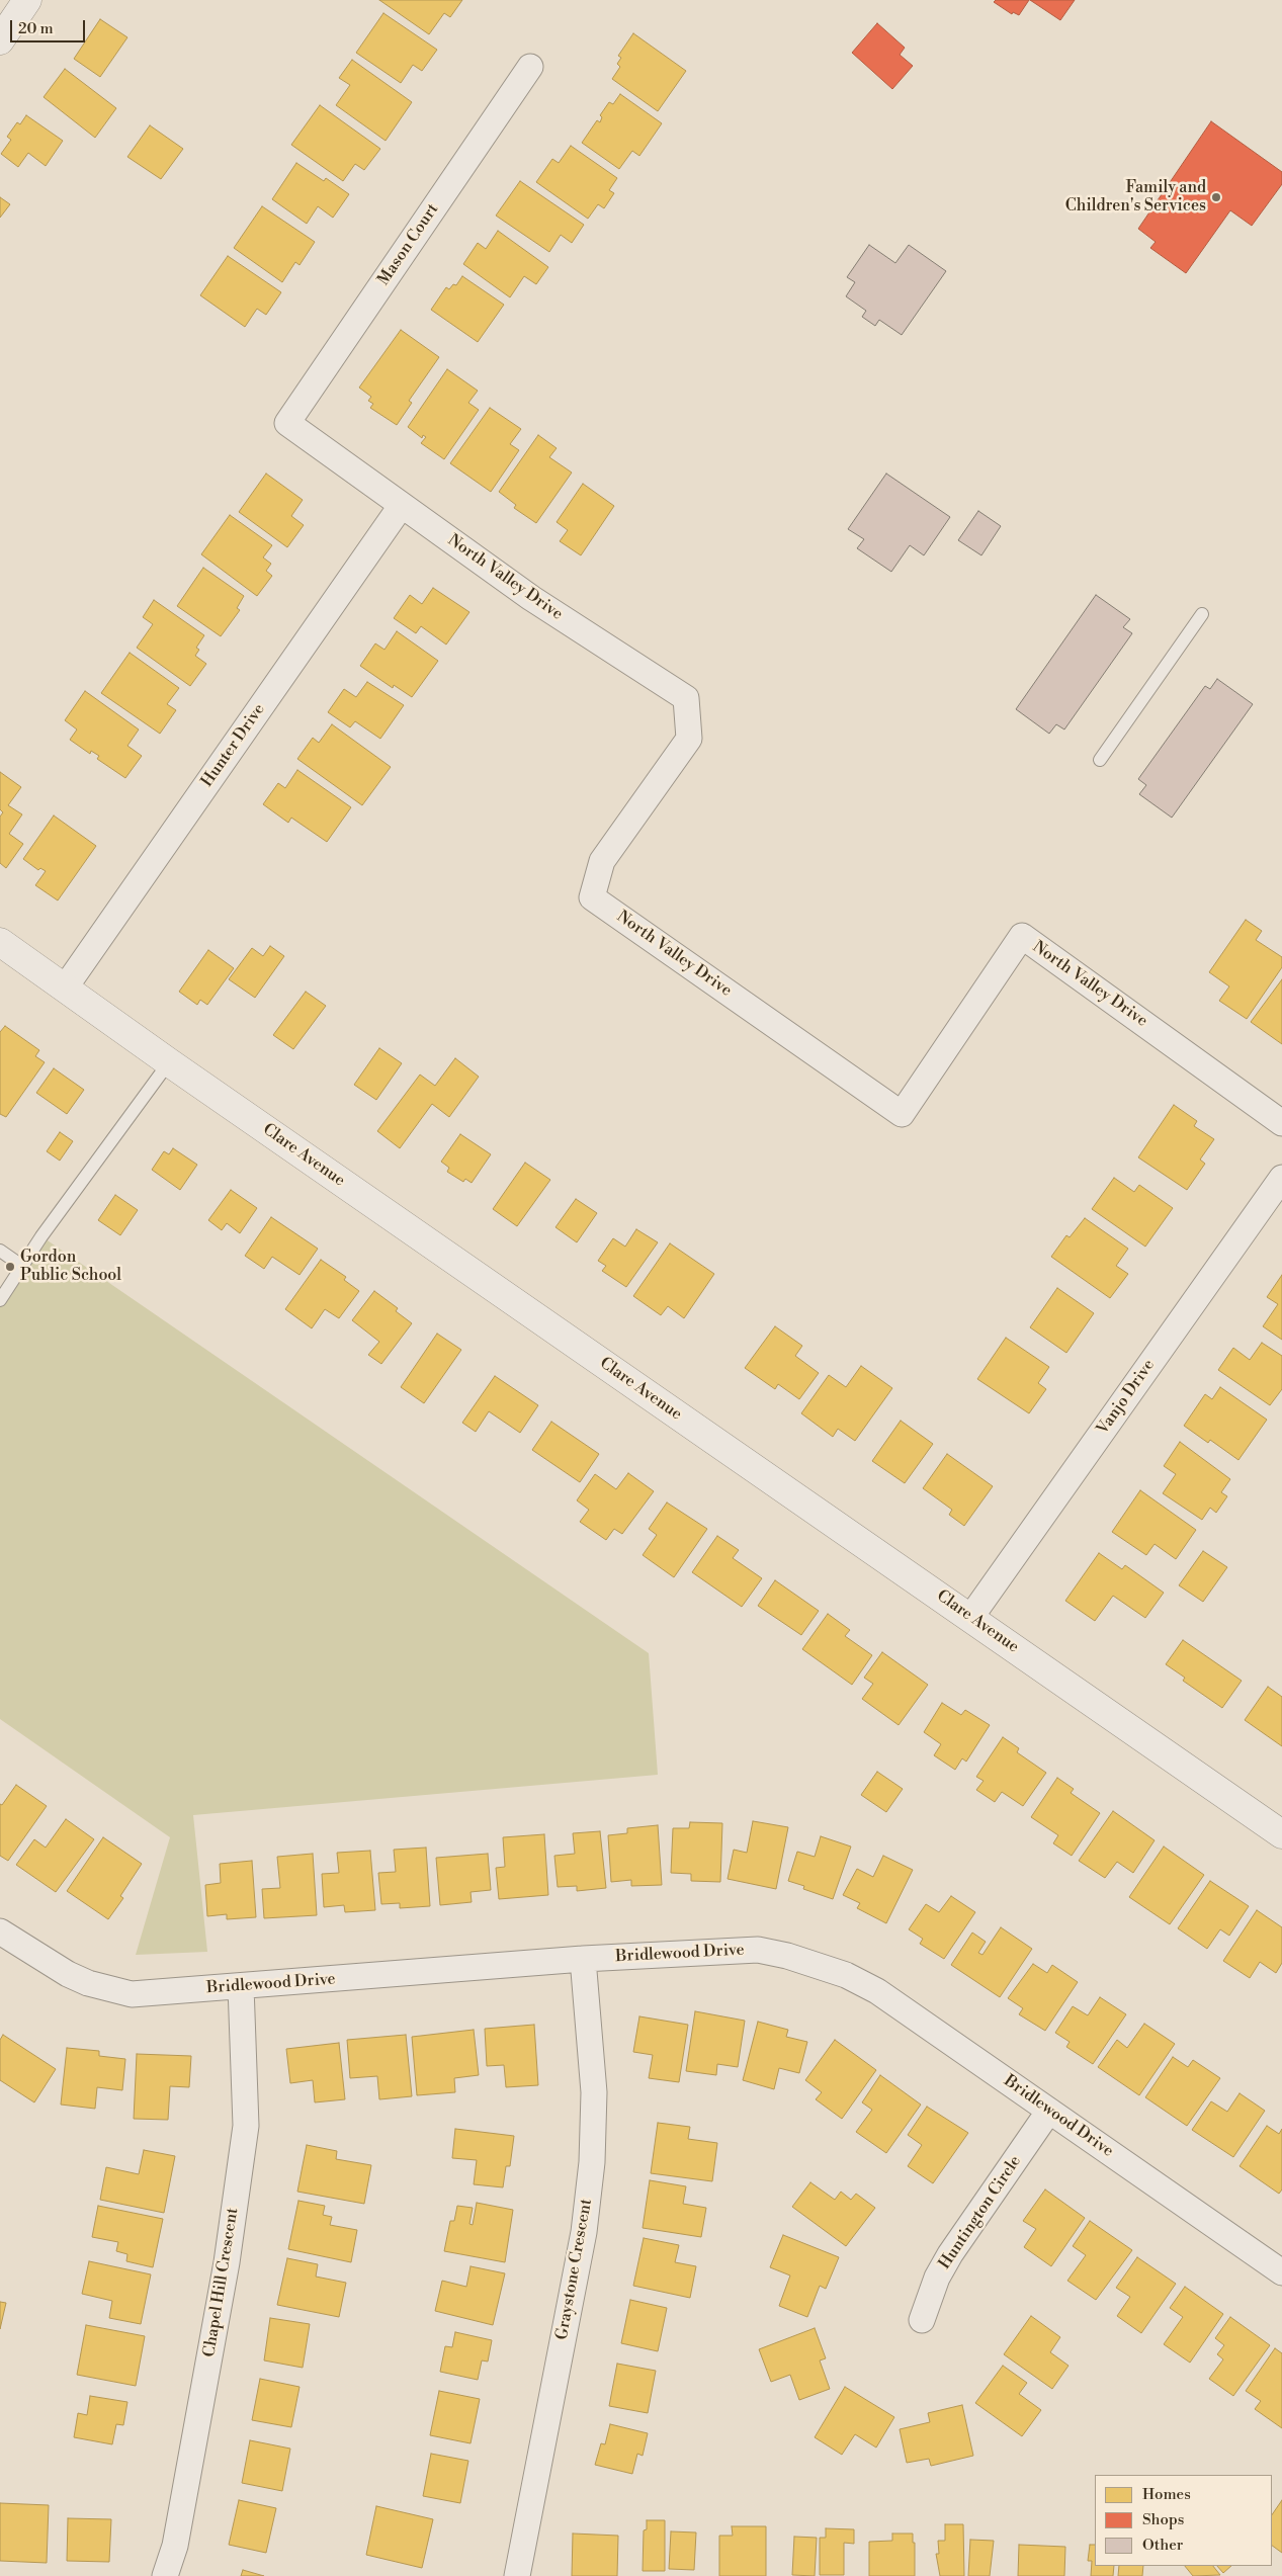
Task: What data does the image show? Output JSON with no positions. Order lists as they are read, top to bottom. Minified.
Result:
{"streets":{"street":["Mason Court","North Valley Drive","Hunter Drive","Clare Avenue","Vanjo Drive","Bridlewood Drive","Huntington Circle","Graystone Crescent","Chapel Hill Crescent"]},"crossings":[["Mason Court","North Valley Drive"],["North Valley Drive","Hunter Drive"],["Hunter Drive","Clare Avenue"],["Clare Avenue","Vanjo Drive"],["Bridlewood Drive","Huntington Circle"],["Bridlewood Drive","Graystone Crescent"],["Bridlewood Drive","Chapel Hill Crescent"]],"places":["Family and Children's Services","Gordon Public School"],"legend":["Homes","Shops","Other"],"scale_bar":"20 m"}
